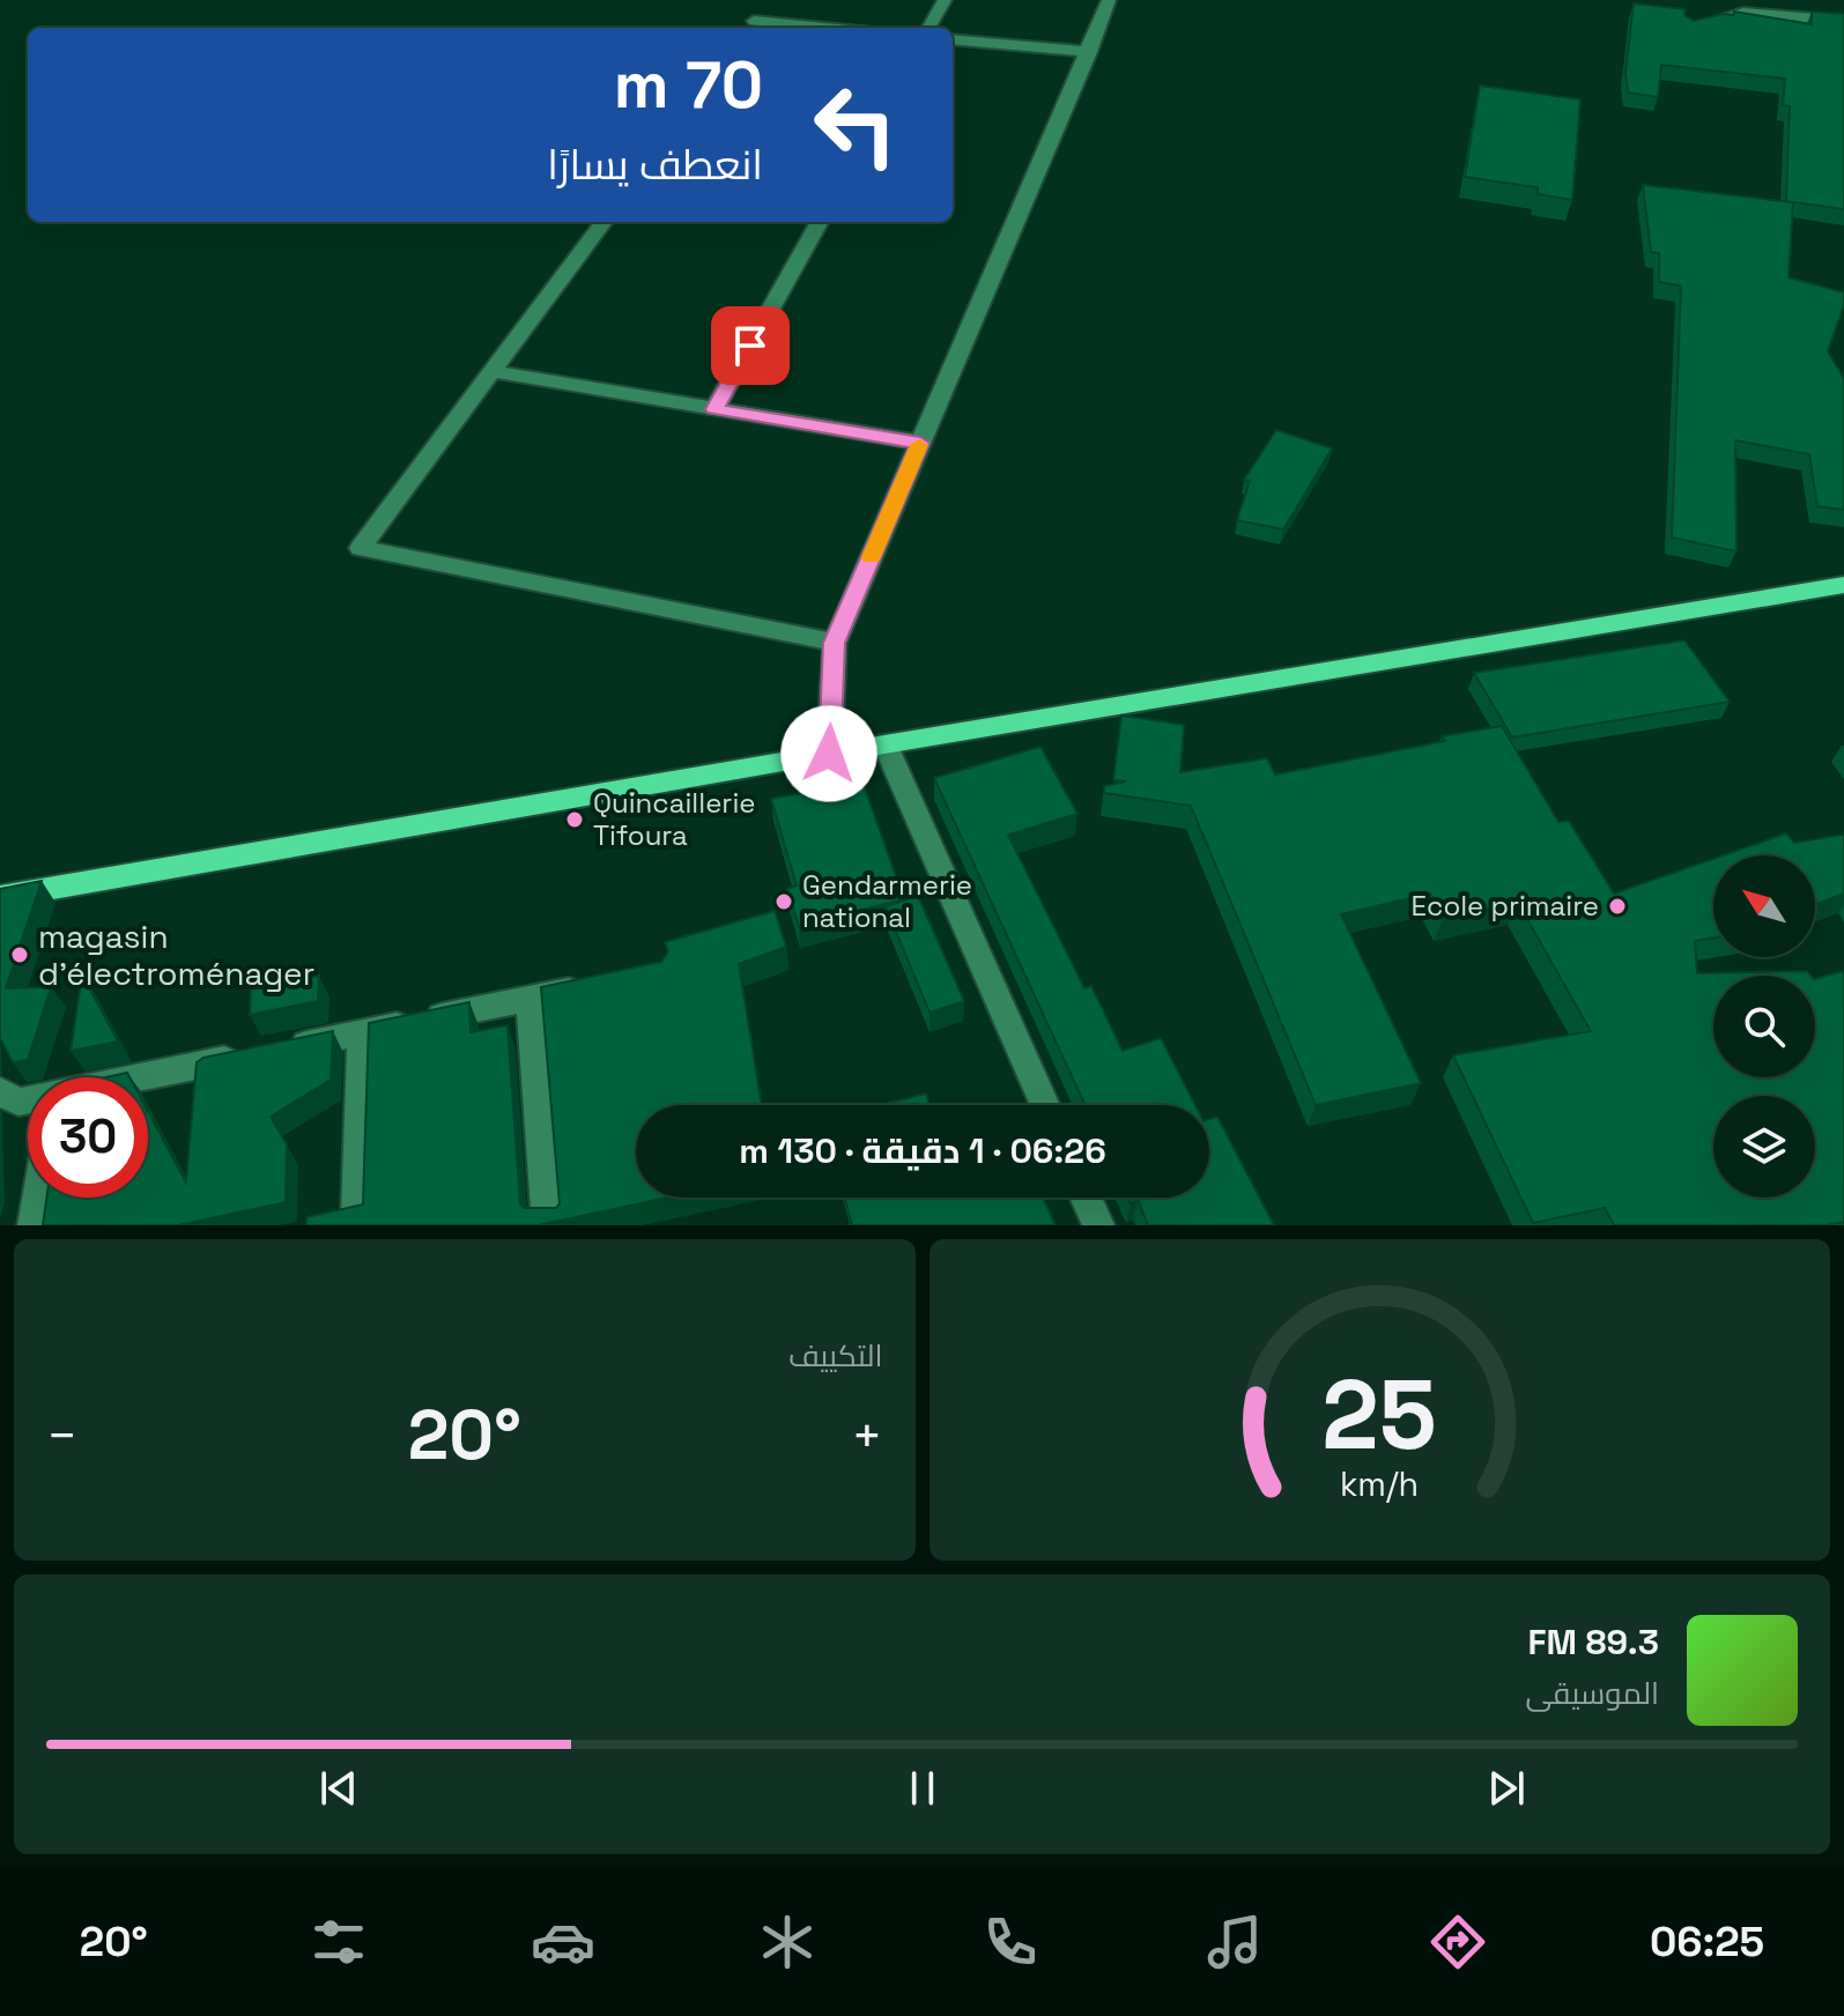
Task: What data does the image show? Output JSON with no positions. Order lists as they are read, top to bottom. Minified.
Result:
{"places":["Quincaillerie Tifoura","Gendarmerie national","Ecole primaire","magasin d'électroménager"],"north":"top left","page":{"turn":["70 m","انعطف يسارًا"],"limit":"30","trip":"06:26 · 1 دقيقة · 130 m","tile":"التكييف","heat":["−","20°","+"],"song":["89.3 FM","الموسيقى"],"tabs":["06:25","20°"],"gauge":["25","km/h"]}}
